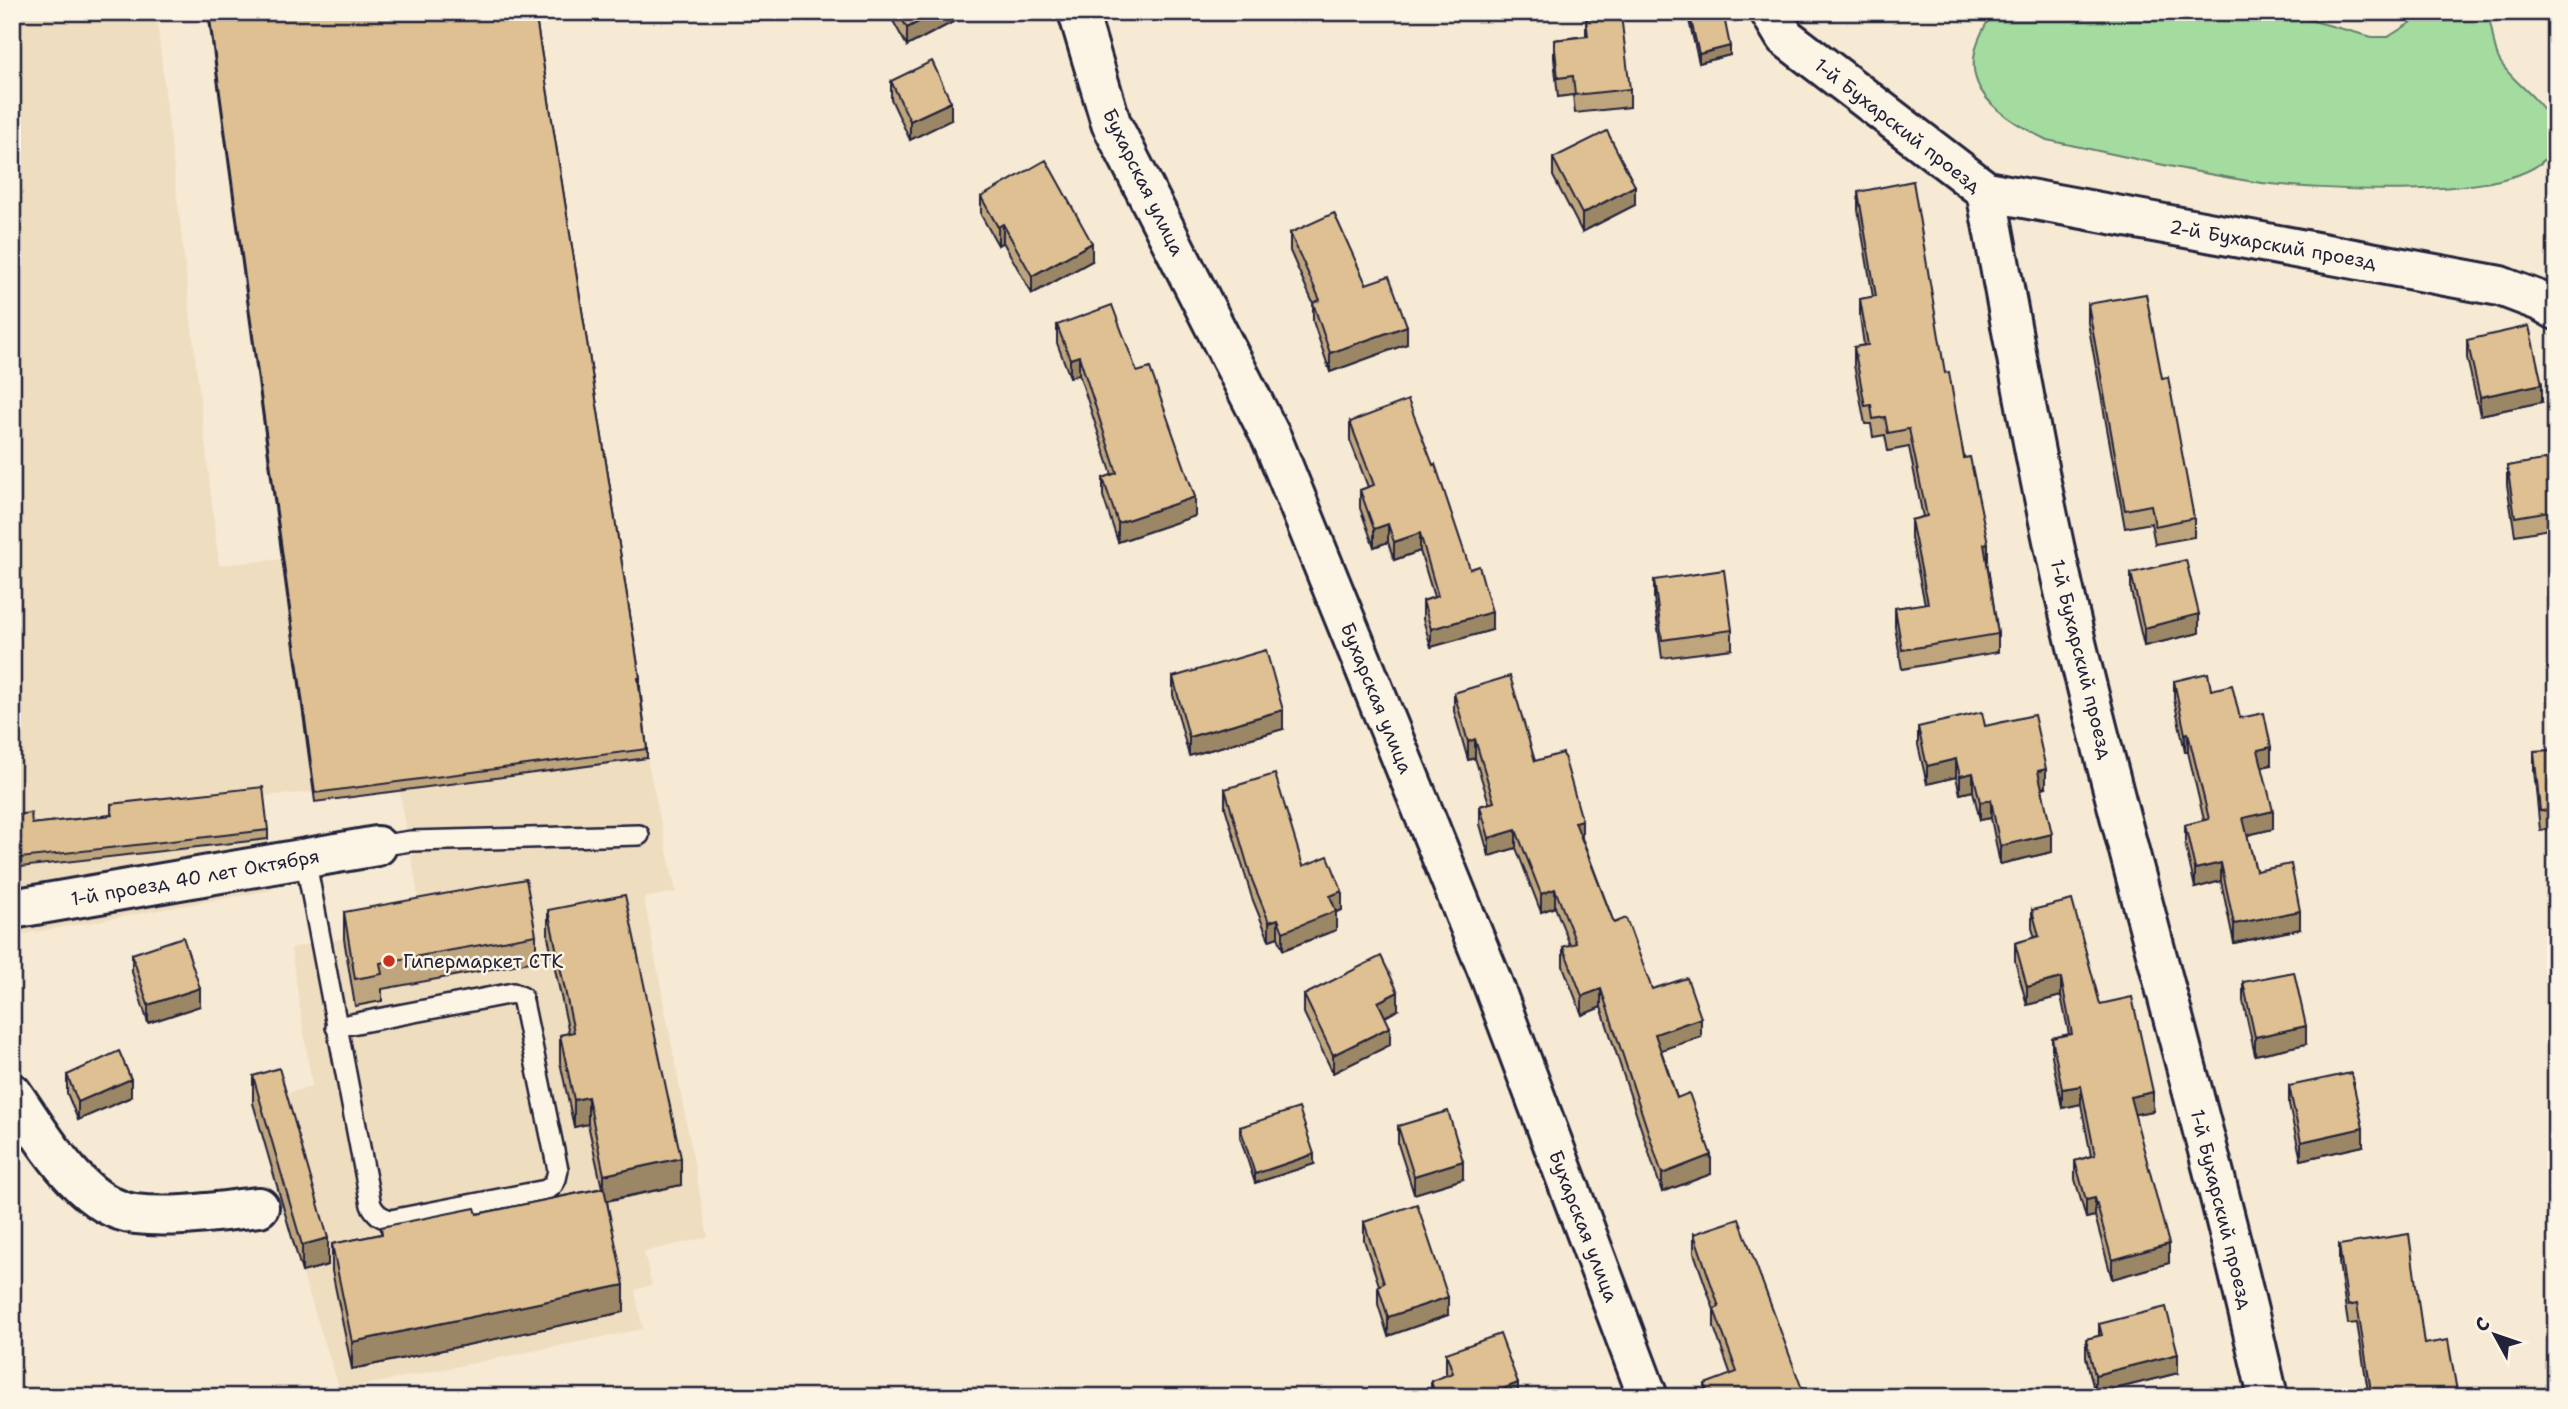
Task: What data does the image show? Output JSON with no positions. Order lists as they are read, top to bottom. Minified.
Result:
{"streets":{"street":["1-й Бухарский проезд","Бухарская улица","2-й Бухарский проезд","1-й проезд 40 лет Октября"]},"crossings":[["1-й Бухарский проезд","2-й Бухарский проезд"]],"places":["Гипермаркет СТК"],"north":"top left"}
